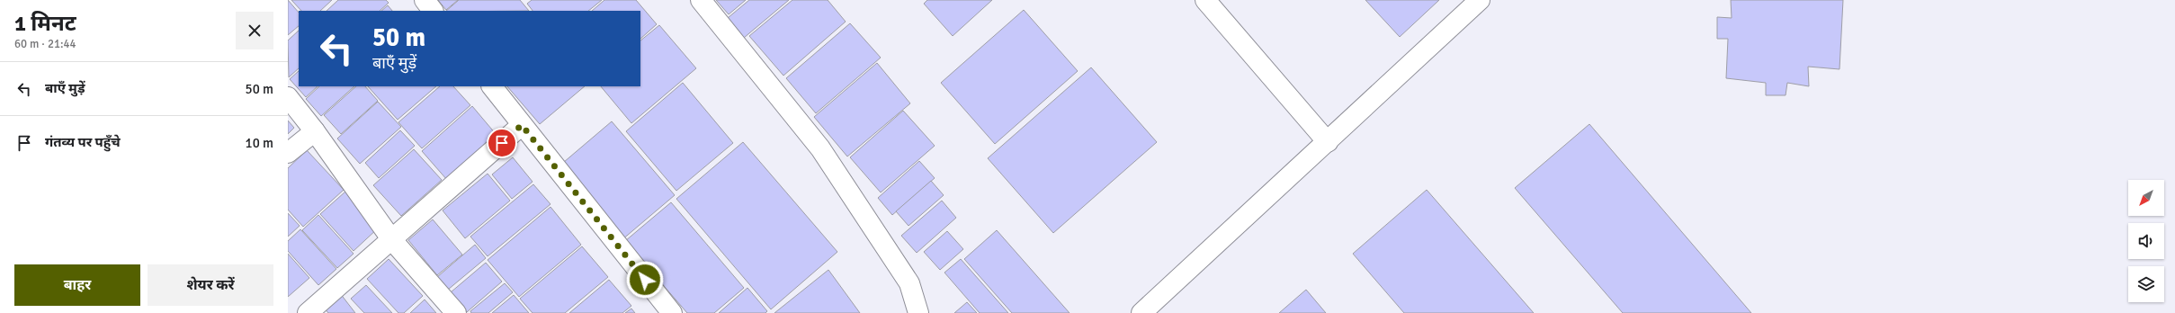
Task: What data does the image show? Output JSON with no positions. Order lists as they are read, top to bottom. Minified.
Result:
{"north":"bottom left","page":{"heading":["1 मिनट","60 m · 21:44"],"turn":["50 m","बाएँ मुड़ें"],"list":[{"name":"बाएँ मुड़ें","value":"50 m"},{"name":"गंतव्य पर पहुँचे","value":"10 m"}],"buttons":["बाहर","शेयर करें"]}}
